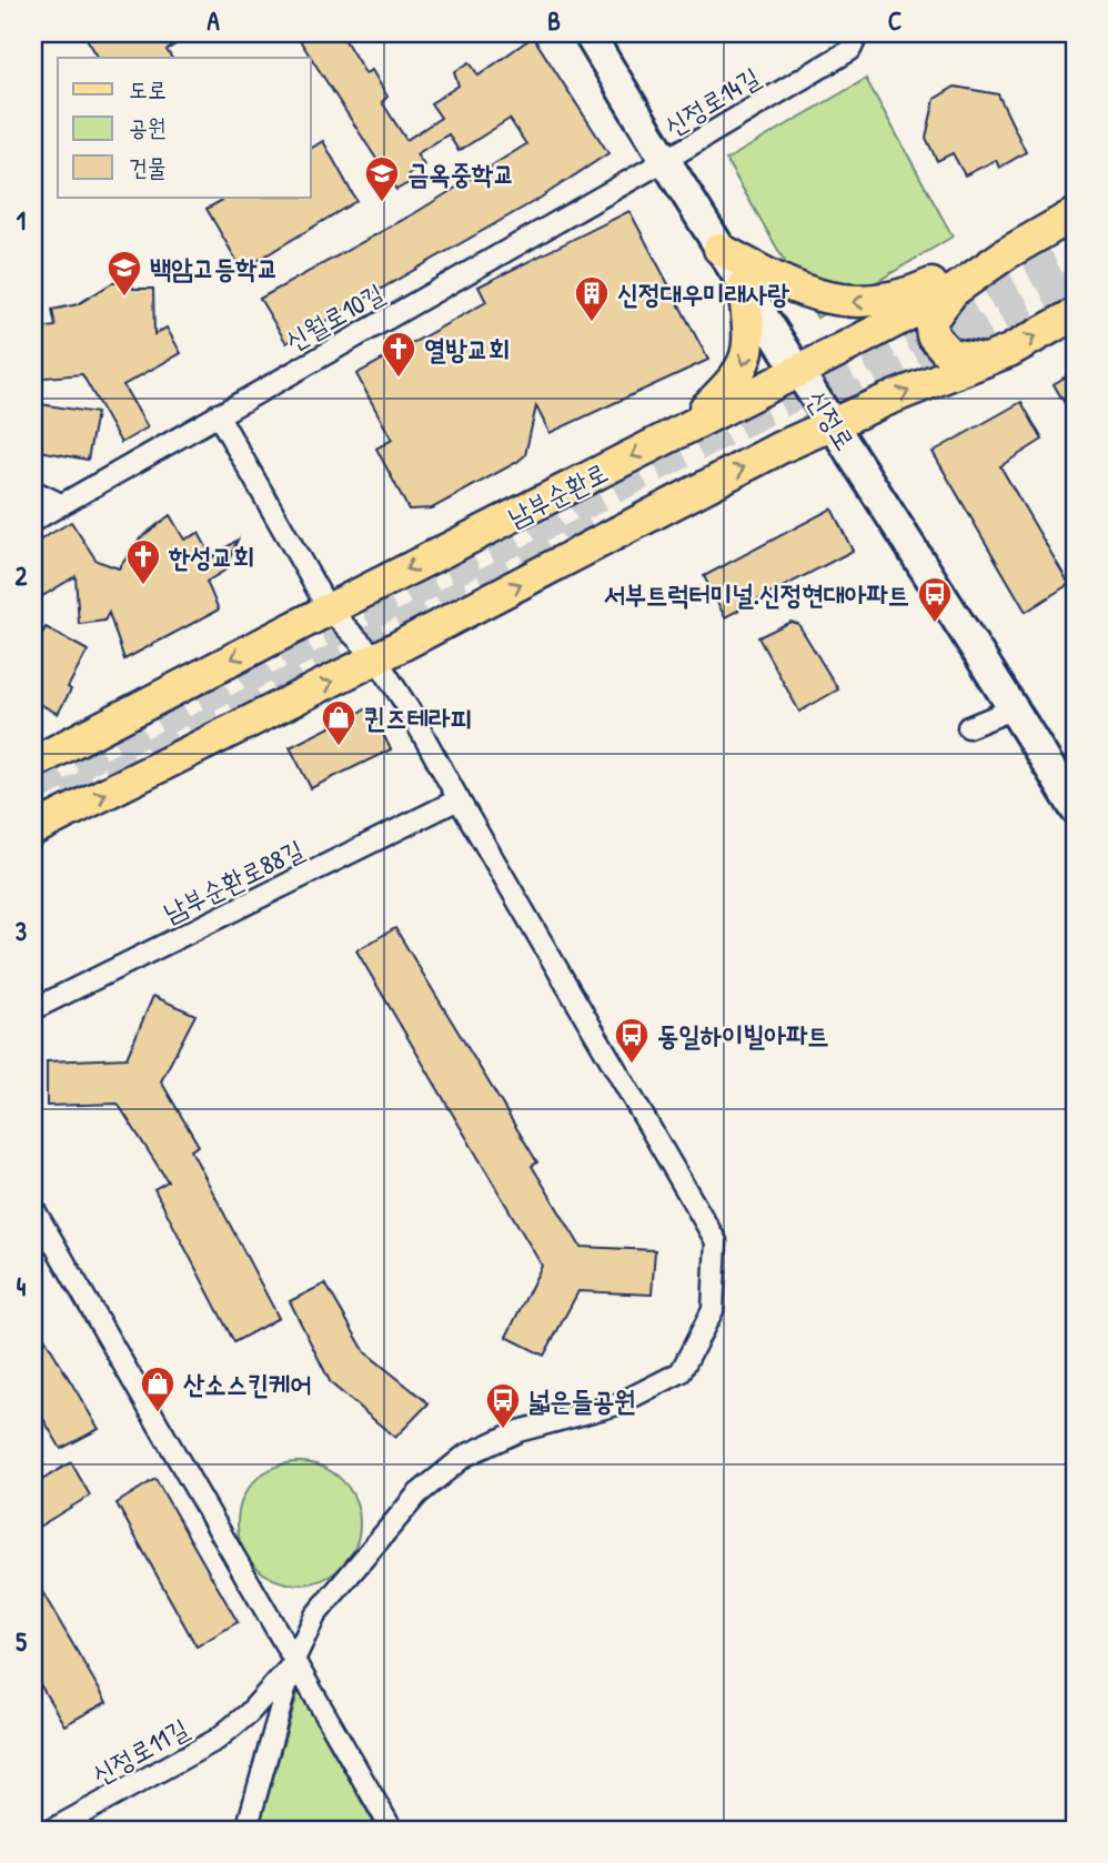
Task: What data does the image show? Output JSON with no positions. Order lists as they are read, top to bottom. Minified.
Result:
{"streets":{"main road":["신정로","남부순환로"],"street":["신정로14길","신월로10길","남부순환로88길","신정로11길"]},"crossings":[["신정로14길","신월로10길"],["신정로14길","신정로"],["신월로10길","신정로"],["신정로","남부순환로"]],"places":{"school or university":["금옥중학교","백암고등학교"],"building":["신정대우미래사랑"],"church":["열방교회","한성교회"],"bus stop":["서부트럭터미널.신정현대아파트","동일하이빌아파트","넓은들공원"],"shop":["퀸즈테라피","산소스킨케어"]},"legend":["도로","공원","건물"],"grid":{"columns":["A","B","C"],"rows":["1","2","3","4","5"]}}
